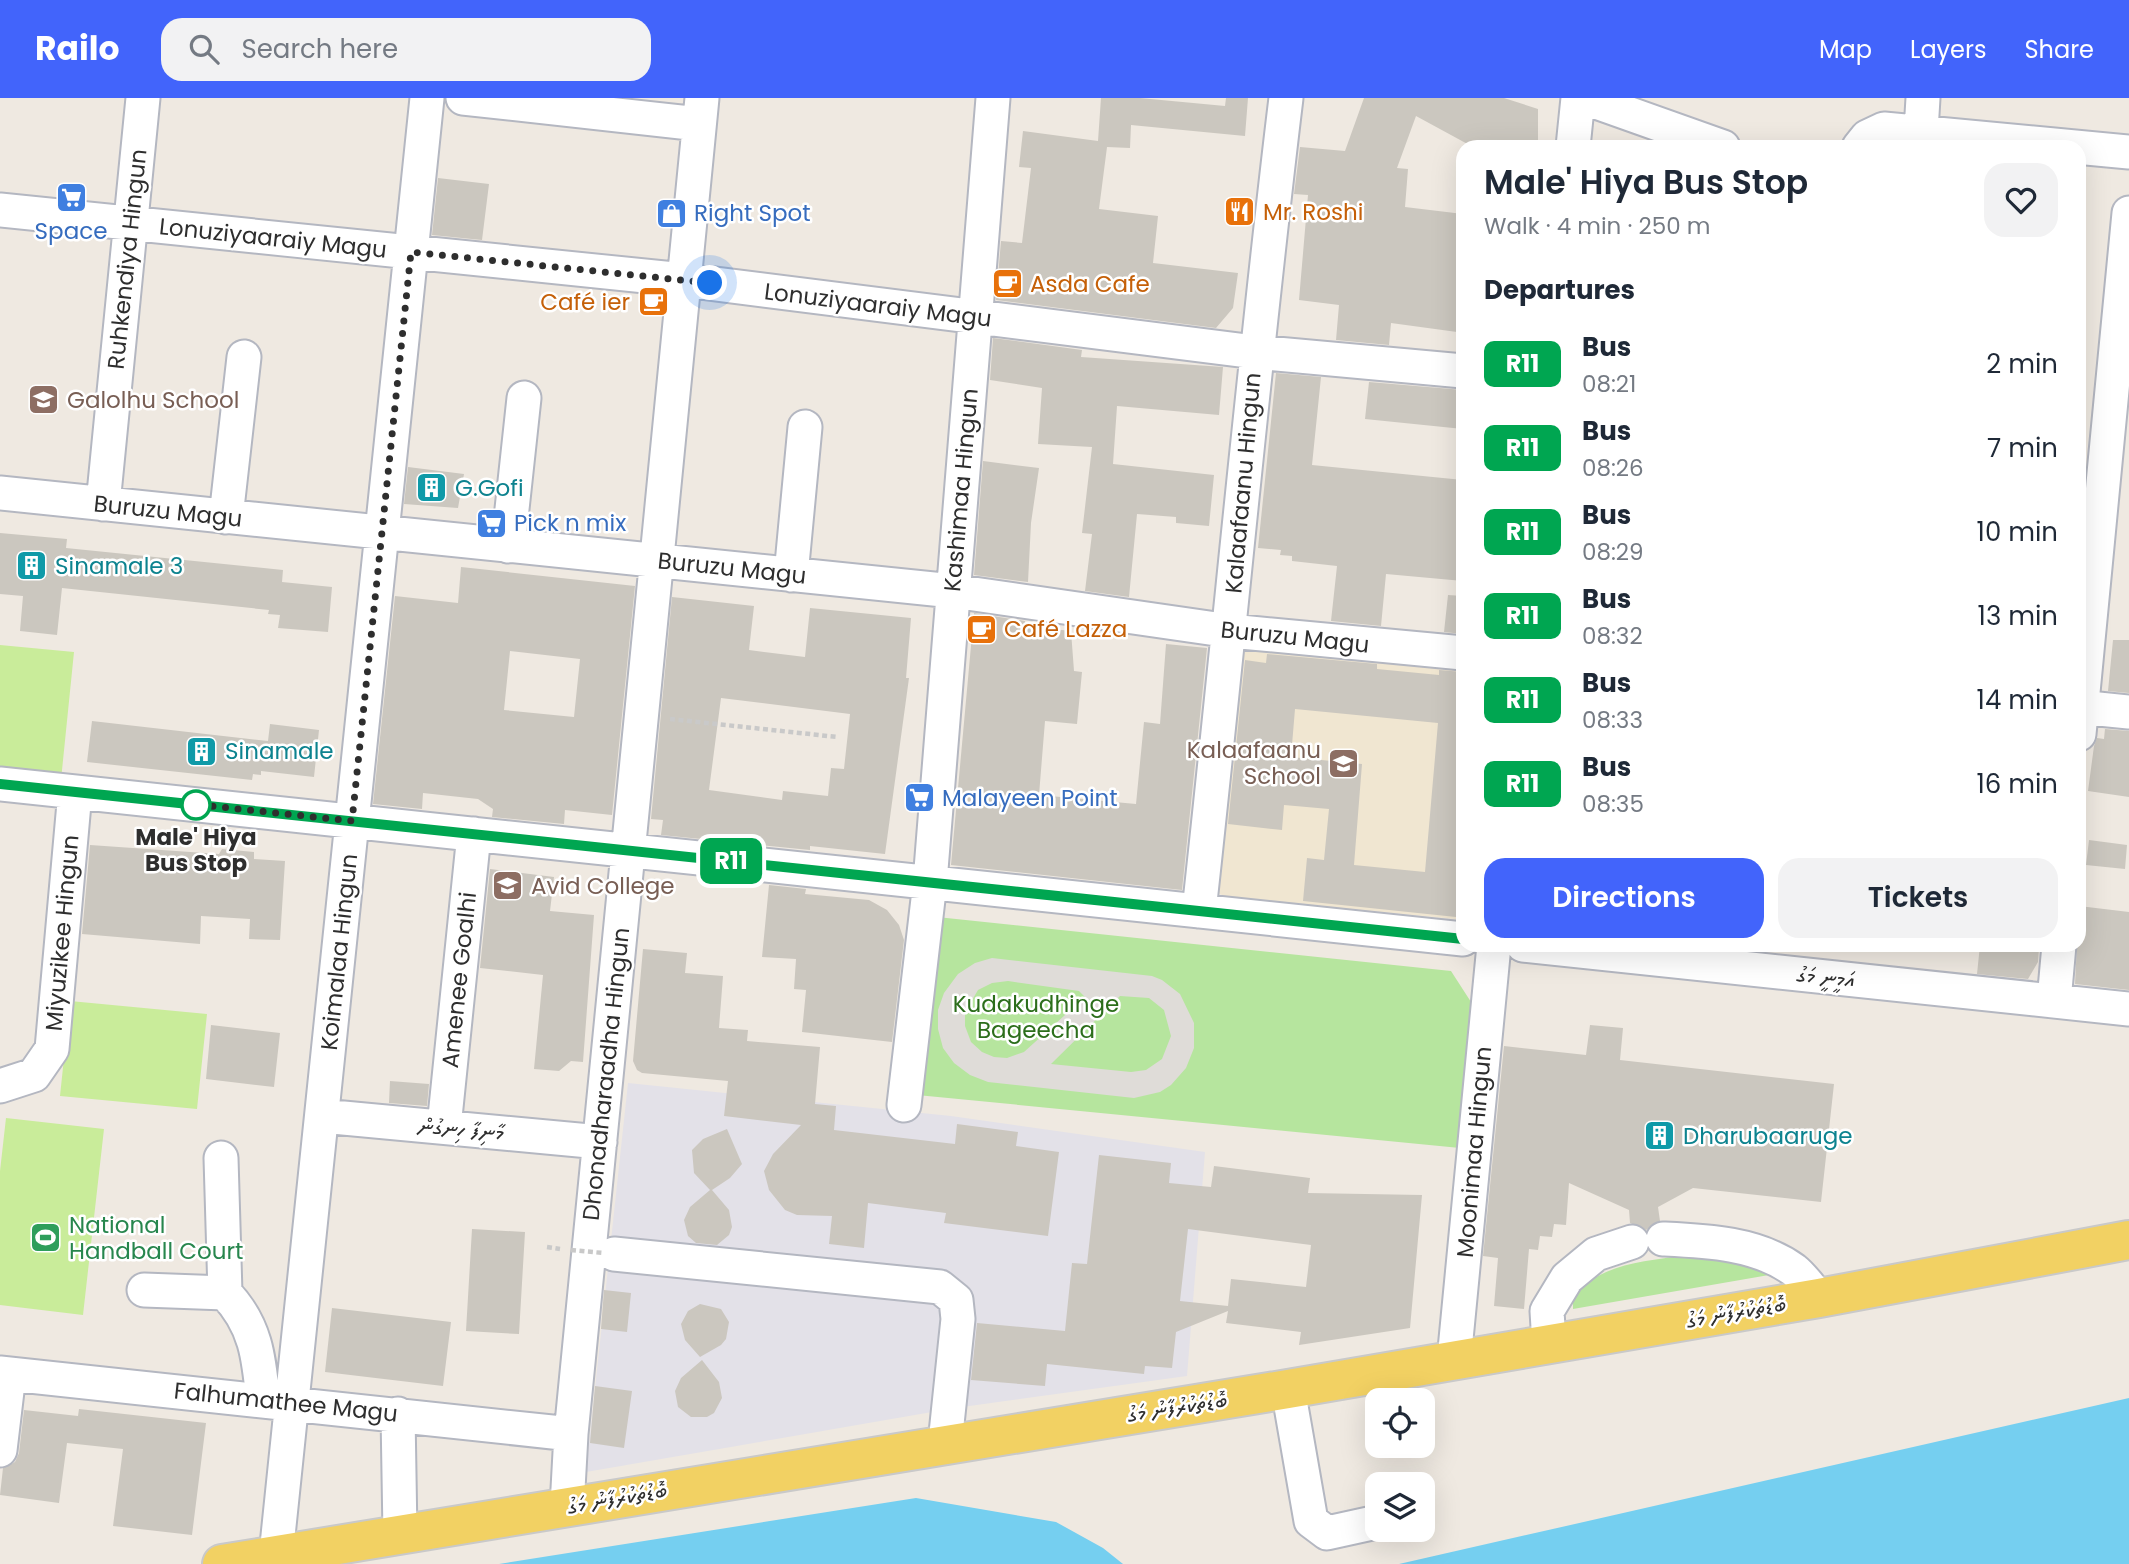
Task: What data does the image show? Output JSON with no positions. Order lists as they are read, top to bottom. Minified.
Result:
{"streets":{"main road":["ބޮޑުތަކުރުފާނު މަގު"],"street":["Lonuziyaaraiy Magu","Ruhkendiya Hingun","Kalaafaanu Hingun","Kashimaa Hingun","Buruzu Magu","Miyuzikee Hingun","Koimalaa Hingun","އަމީނީ މަގު","Amenee Goalhi","Dhonadharaadha Hingun","މާނިފާ ހިނގުން","Moonimaa Hingun","Falhumathee Magu"]},"crossings":[["Lonuziyaaraiy Magu","Ruhkendiya Hingun"],["Lonuziyaaraiy Magu","Kalaafaanu Hingun"],["Lonuziyaaraiy Magu","Kashimaa Hingun"],["Lonuziyaaraiy Magu","Koimalaa Hingun"],["Lonuziyaaraiy Magu","Dhonadharaadha Hingun"],["Ruhkendiya Hingun","Buruzu Magu"],["Kalaafaanu Hingun","Buruzu Magu"],["Kashimaa Hingun","Buruzu Magu"],["Buruzu Magu","Koimalaa Hingun"],["Buruzu Magu","Dhonadharaadha Hingun"],["Koimalaa Hingun","މާނިފާ ހިނގުން"],["Koimalaa Hingun","ބޮޑުތަކުރުފާނު މަގު"],["Koimalaa Hingun","Falhumathee Magu"],["Amenee Goalhi","މާނިފާ ހިނގުން"],["Dhonadharaadha Hingun","މާނިފާ ހިނގުން"],["Dhonadharaadha Hingun","ބޮޑުތަކުރުފާނު މަގު"],["Dhonadharaadha Hingun","Falhumathee Magu"],["Moonimaa Hingun","ބޮޑުތަކުރުފާނު މަގު"]],"parks":["Kudakudhinge Bageecha"],"places":{"supermarket":["Space","Pick n mix","Malayeen Point"],"restaurant":["Mr. Roshi"],"shop":["Right Spot"],"cafe":["Asda Cafe","Café ier","Café Lazza"],"school or university":["Galolhu School","Kalaafaanu School","Avid College"],"building":["G.Gofi","Sinamale 3","Sinamale","Dharubaaruge"],"other":["Male' Hiya Bus Stop"],"sports":["National Handball Court"]},"lines":["bus line R11"],"page":{"header":"Railo","search":"Search here","nav":["Map","Layers","Share"],"on_map":"R11","heading":[["Male' Hiya Bus Stop","Walk · 4 min · 250 m"],"Departures"],"list":[{"mark":"R11","name":"Bus","note":"08:21","value":"2 min"},{"mark":"R11","name":"Bus","note":"08:26","value":"7 min"},{"mark":"R11","name":"Bus","note":"08:29","value":"10 min"},{"mark":"R11","name":"Bus","note":"08:32","value":"13 min"},{"mark":"R11","name":"Bus","note":"08:33","value":"14 min"},{"mark":"R11","name":"Bus","note":"08:35","value":"16 min"}],"buttons":["Directions","Tickets"]}}
